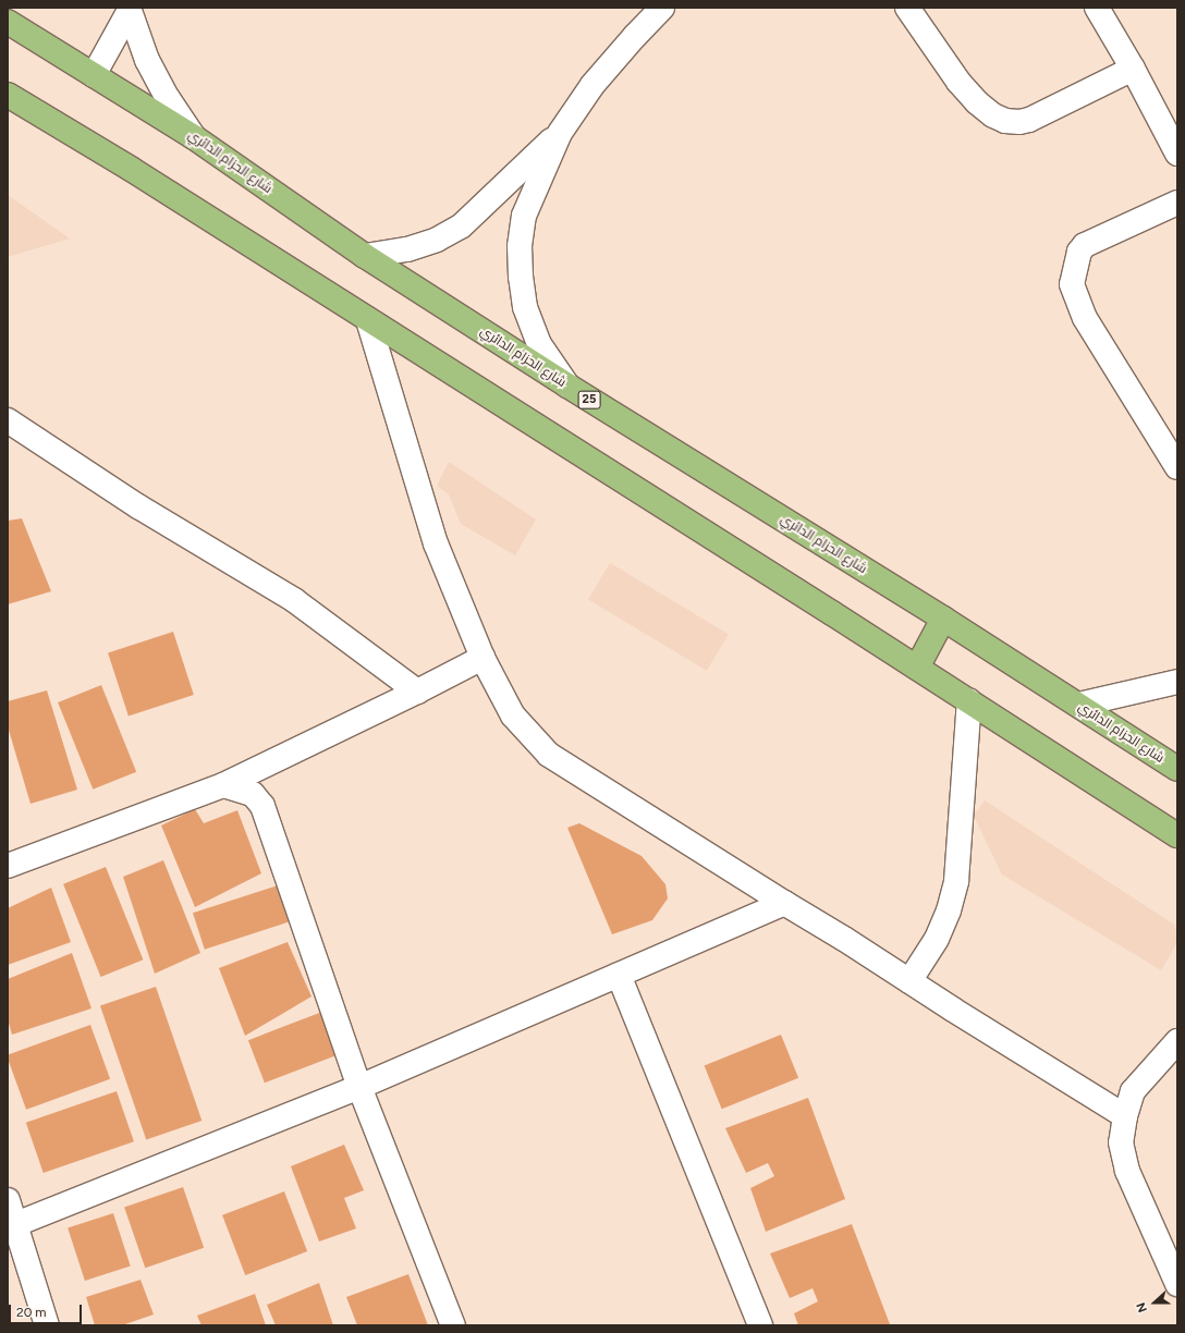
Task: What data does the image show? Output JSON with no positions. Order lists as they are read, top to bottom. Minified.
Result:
{"streets":{"main road":["شارع الحزام الدائري","25"]},"scale_bar":"20 m","north":"left"}
